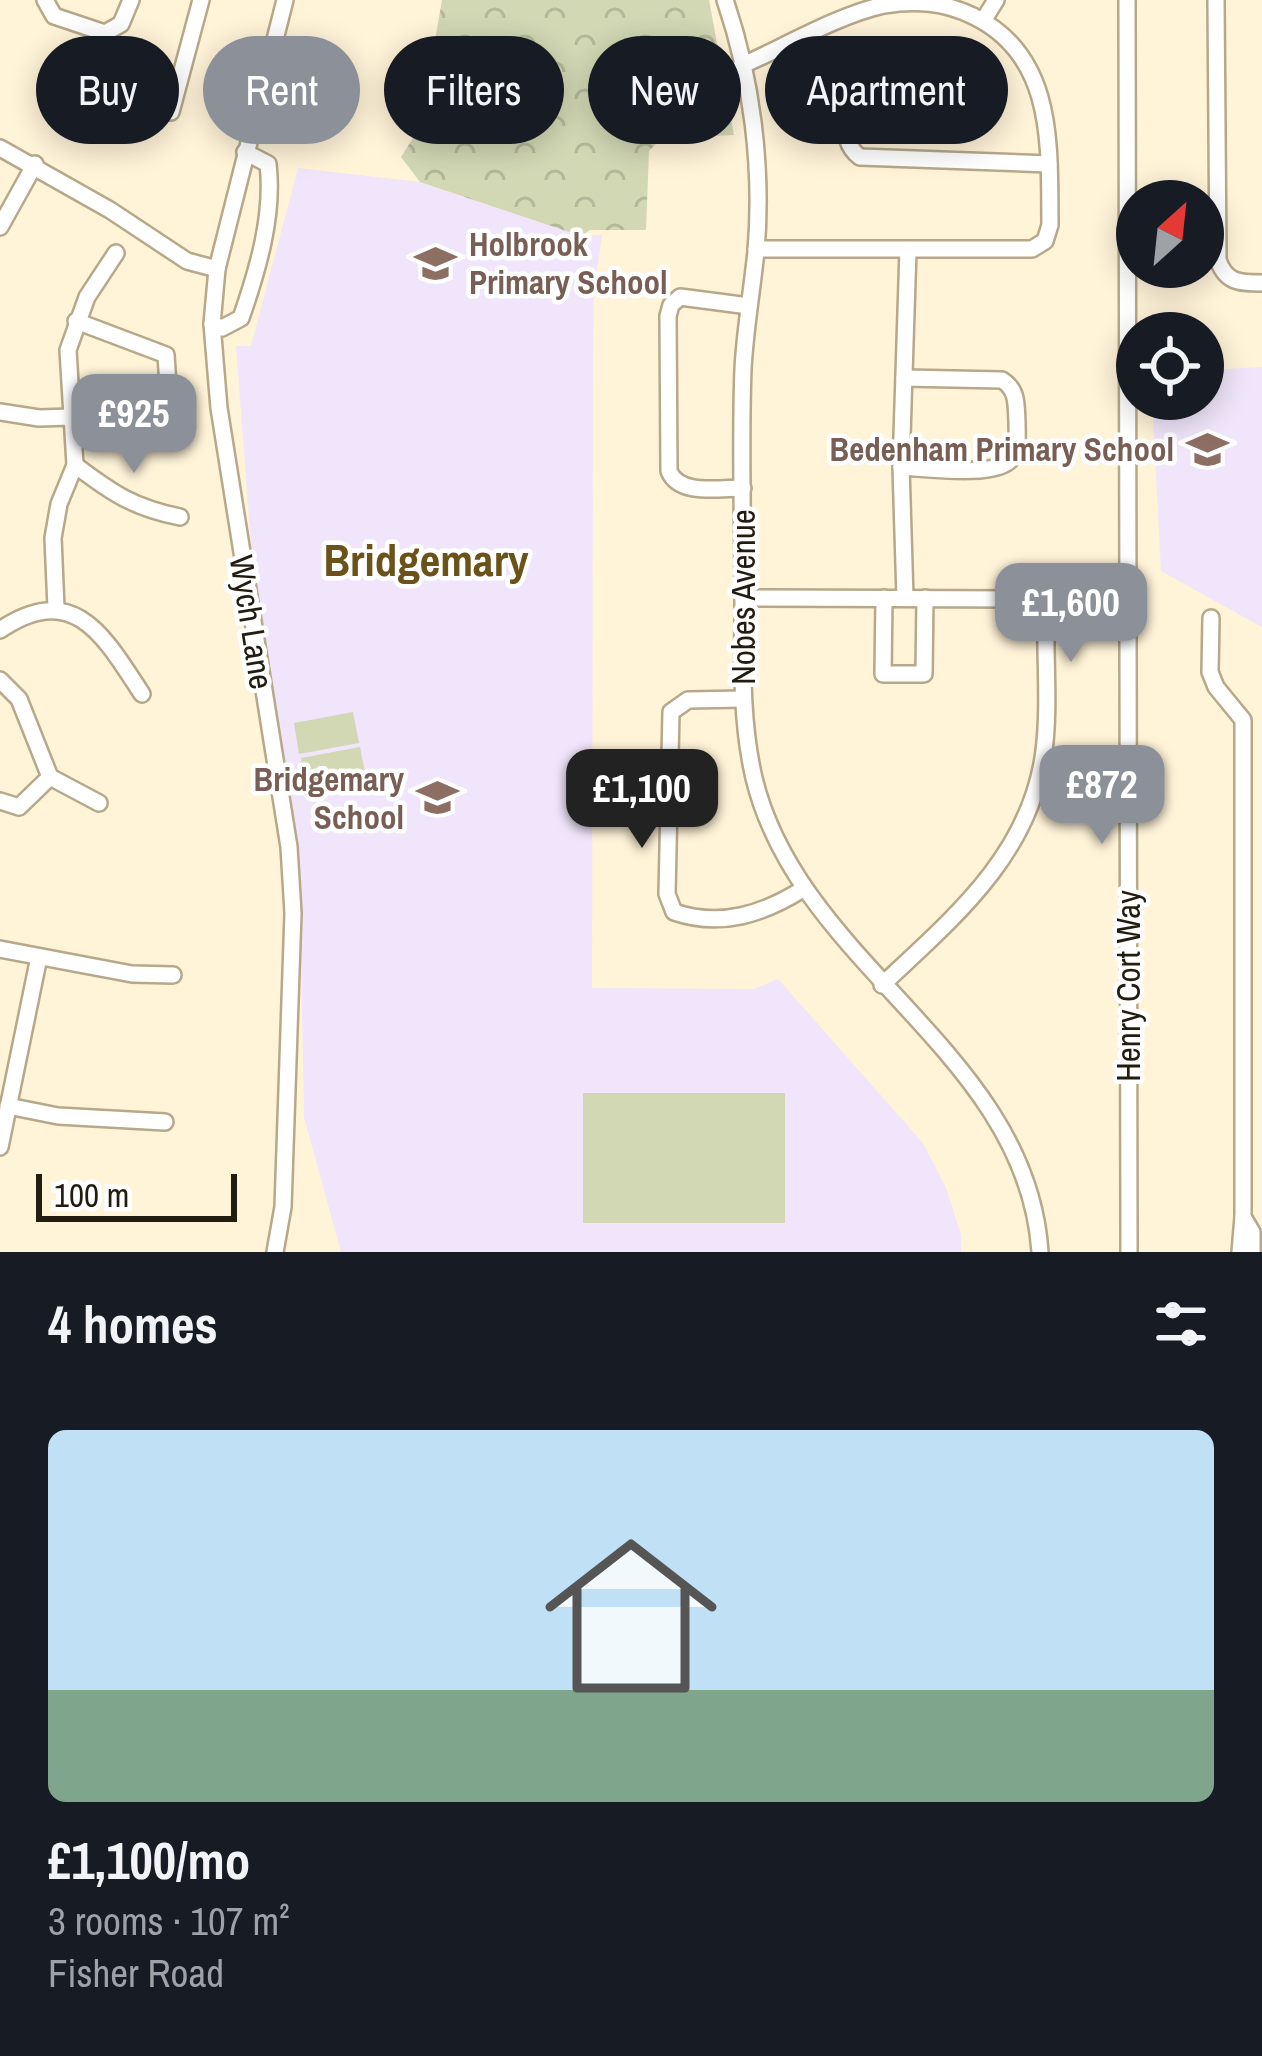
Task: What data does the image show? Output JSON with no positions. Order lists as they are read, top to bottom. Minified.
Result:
{"streets":{"street":["Nobes Avenue","Wych Lane","Henry Cort Way"]},"districts":["Bridgemary"],"places":{"school or university":["Holbrook Primary School","Bedenham Primary School","Bridgemary School"]},"scale_bar":"100 m","north":"top right","page":{"chip":["Buy","Rent","Filters","New","Apartment"],"price":["£925","£1,600","£872","£1,100"],"scale":"100 m","heading":"4 homes","list":[{"name":"£1,100/mo","note":"3 rooms · 107 m² · Fisher Road"}]}}
